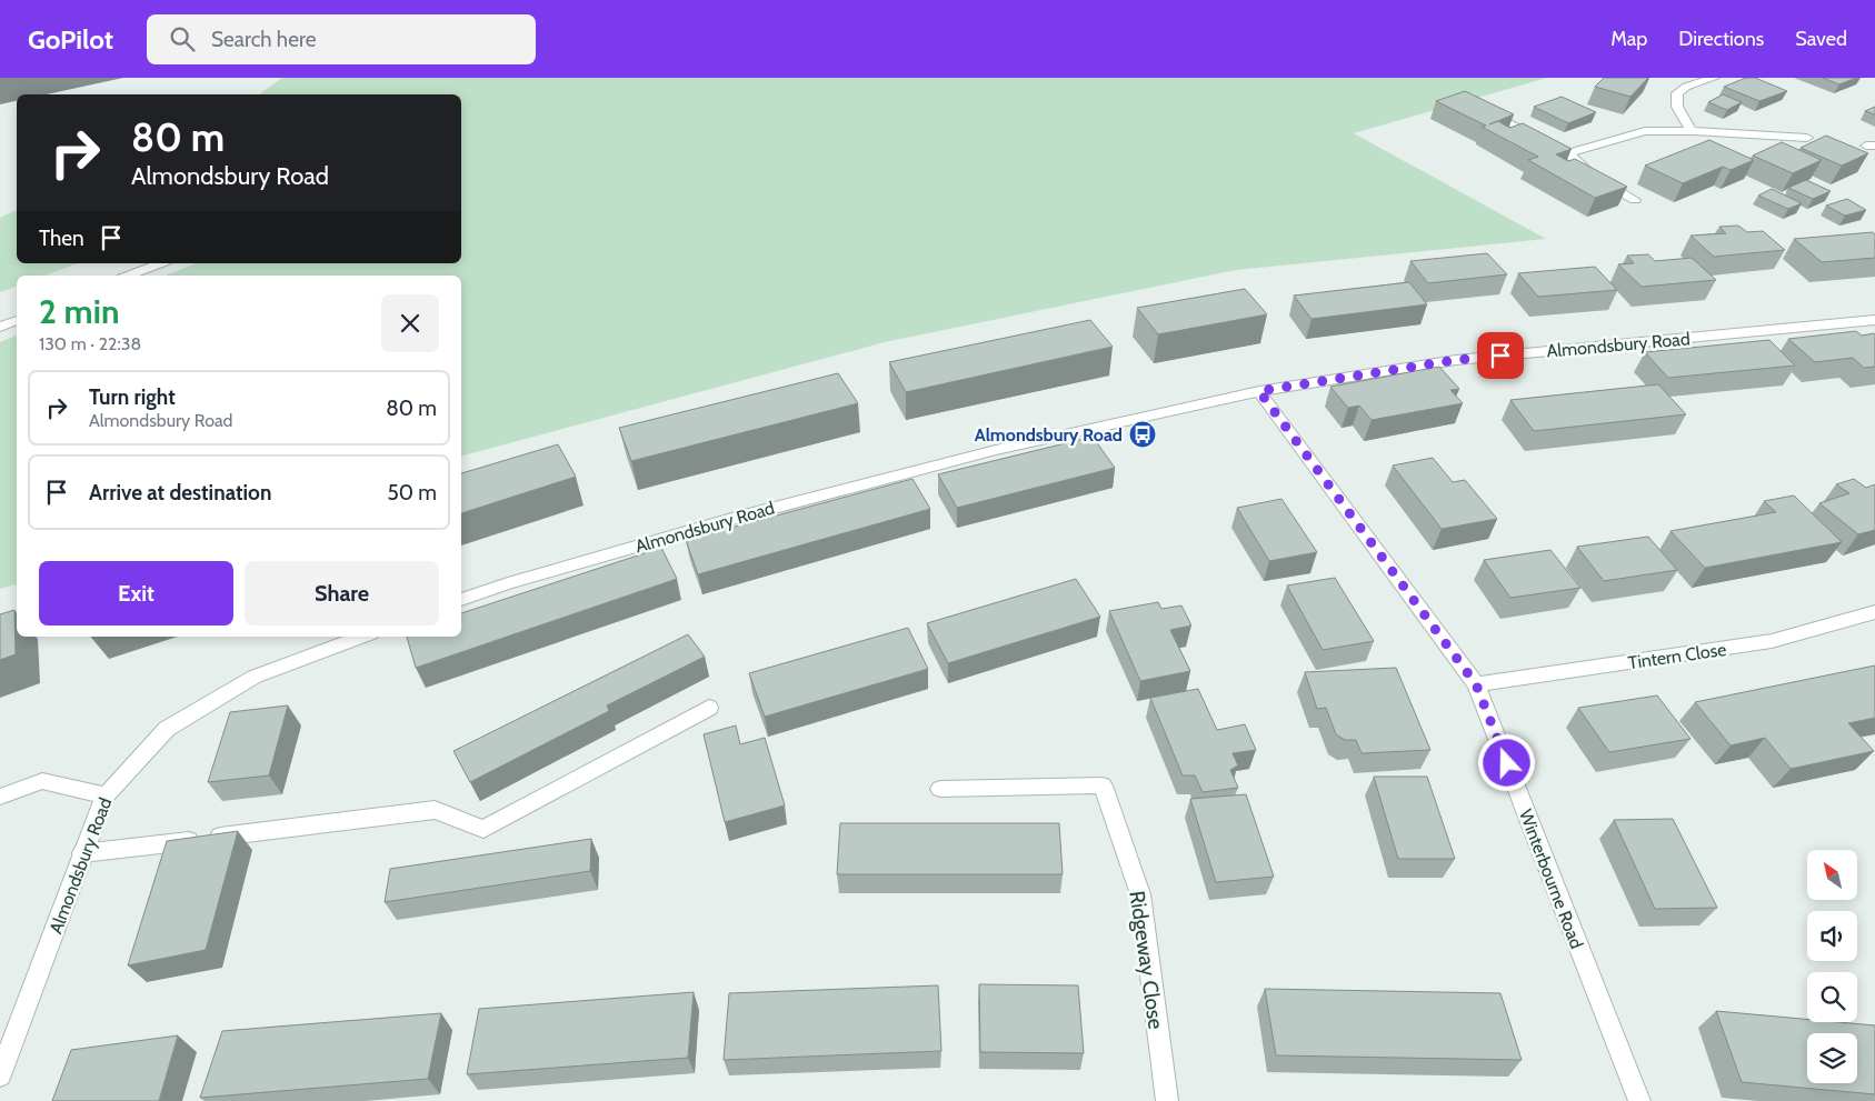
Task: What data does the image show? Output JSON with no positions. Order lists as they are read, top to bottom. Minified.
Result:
{"streets":{"street":["Almondsbury Road","Tintern Close","Winterbourne Road","Ridgeway Close"]},"crossings":[["Almondsbury Road","Winterbourne Road"],["Tintern Close","Winterbourne Road"]],"places":{"bus stop":["Almondsbury Road"]},"north":"top left","page":{"header":"GoPilot","search":"Search here","nav":["Map","Directions","Saved"],"turn":["80 m","Almondsbury Road"],"then":"Then","heading":["2 min","130 m · 22:38"],"list":[{"name":"Turn right","note":"Almondsbury Road","value":"80 m"},{"name":"Arrive at destination","value":"50 m"}],"buttons":["Exit","Share"]}}
